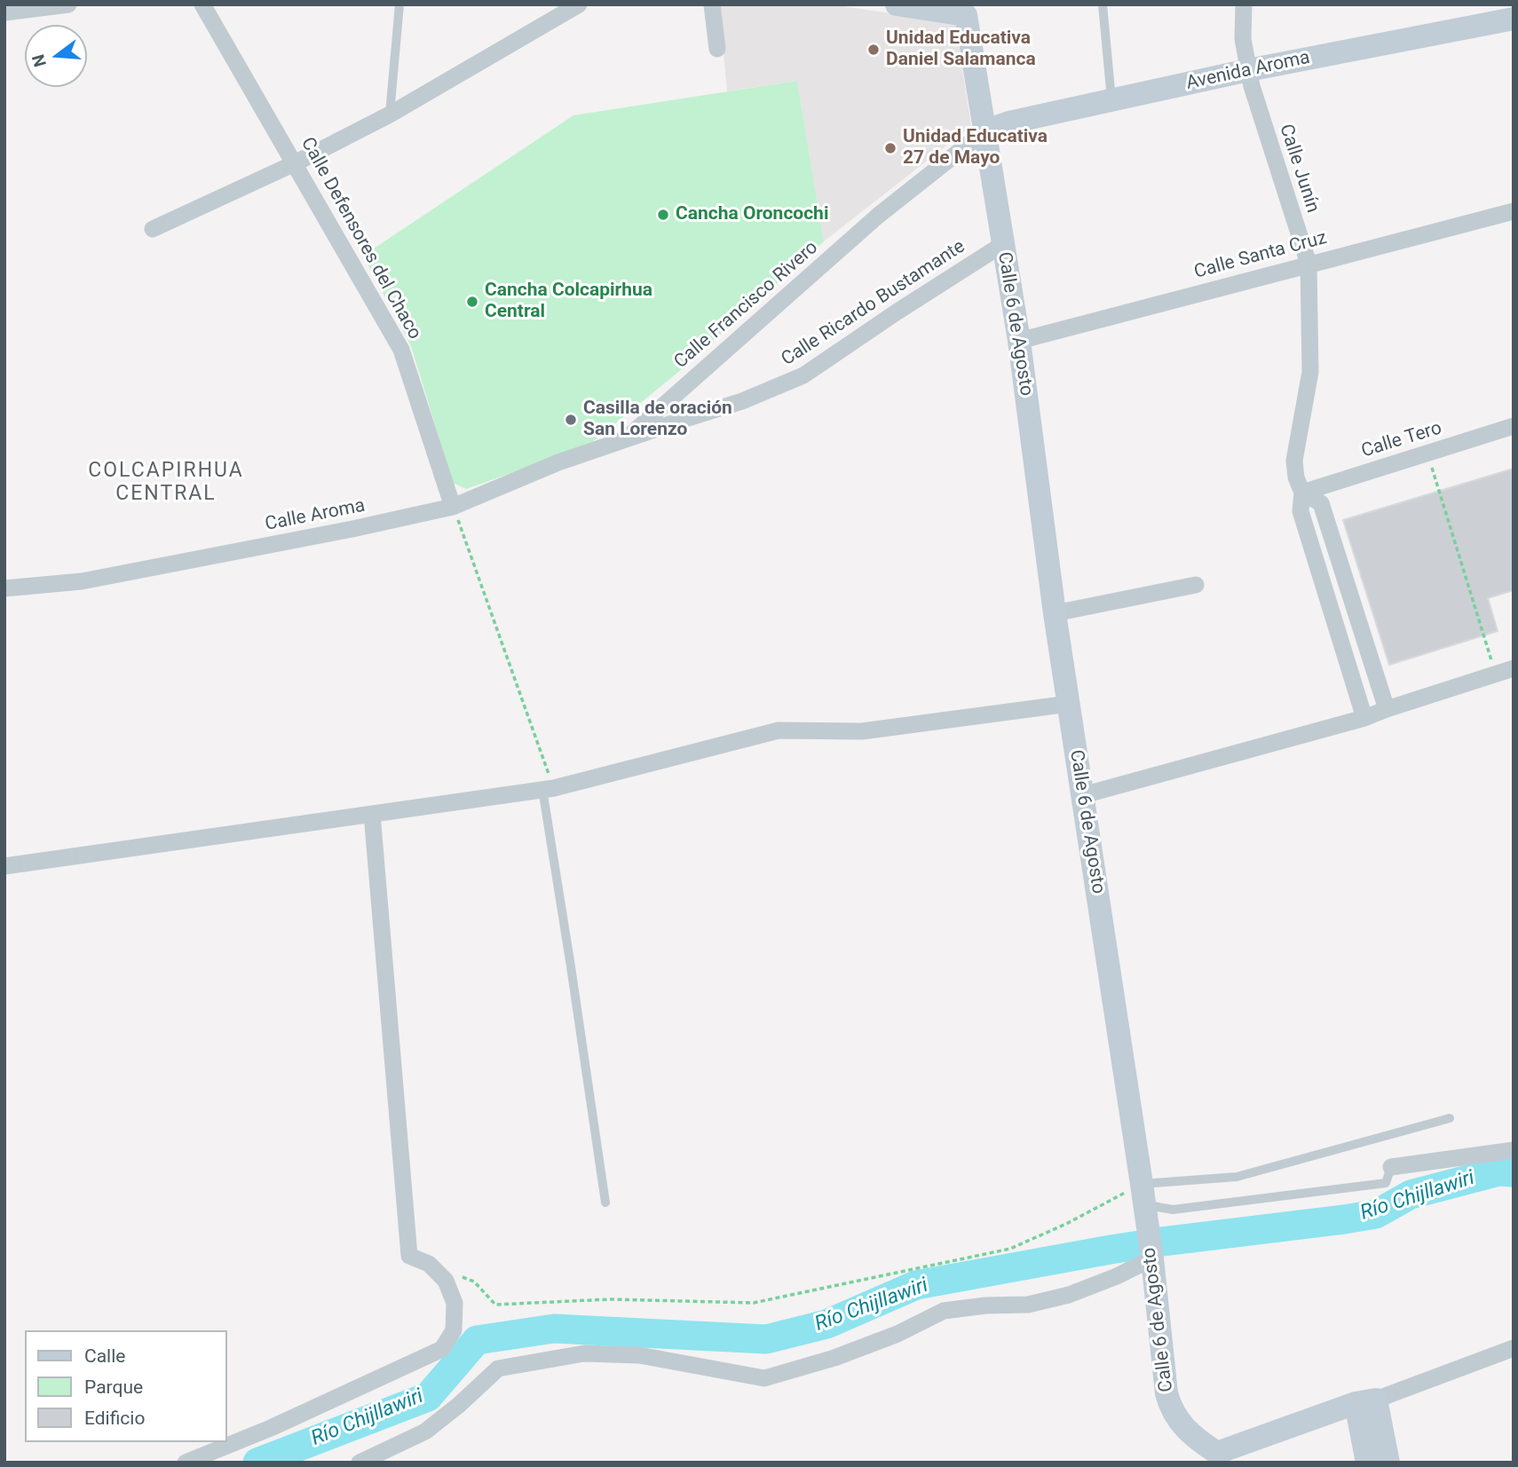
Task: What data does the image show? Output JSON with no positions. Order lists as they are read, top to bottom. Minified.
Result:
{"streets":{"main road":["Avenida Aroma","Calle 6 de Agosto"],"street":["Calle Junín","Calle Defensores del Chaco","Calle Santa Cruz","Calle Ricardo Bustamante","Calle Francisco Rivero","Calle Tero","Calle Aroma"]},"crossings":[["Avenida Aroma","Calle Junín"],["Avenida Aroma","Calle Francisco Rivero"],["Avenida Aroma","Calle 6 de Agosto"],["Calle Junín","Calle Santa Cruz"],["Calle Junín","Calle Tero"],["Calle Defensores del Chaco","Calle Aroma"],["Calle Santa Cruz","Calle 6 de Agosto"],["Calle Ricardo Bustamante","Calle Francisco Rivero"],["Calle Ricardo Bustamante","Calle 6 de Agosto"],["Calle Ricardo Bustamante","Calle Aroma"],["Calle Francisco Rivero","Calle 6 de Agosto"],["Calle Francisco Rivero","Calle Aroma"]],"districts":["COLCAPIRHUA CENTRAL"],"water":["Río Chijllawiri"],"places":["Unidad Educativa Daniel Salamanca","Unidad Educativa 27 de Mayo","Cancha Oroncochi","Cancha Colcapirhua Central","Casilla de oración San Lorenzo"],"legend":["Calle","Parque","Edificio"],"north":"left"}
